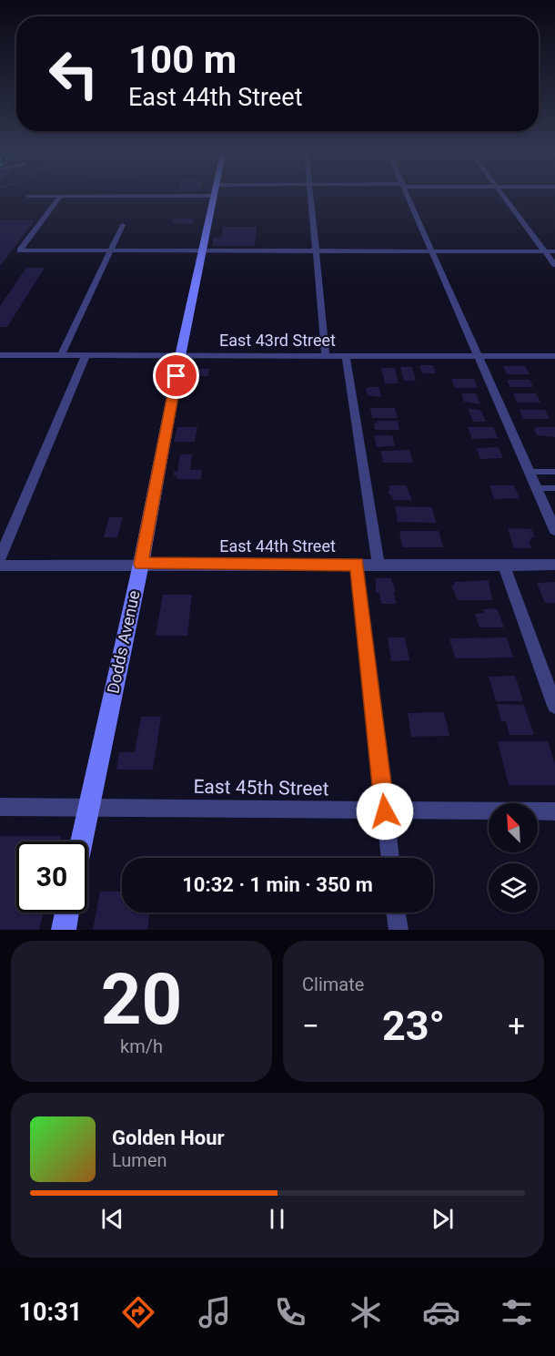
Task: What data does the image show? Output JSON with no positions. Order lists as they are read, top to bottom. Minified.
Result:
{"streets":{"street":["East 43rd Street","East 44th Street","Dodds Avenue","East 45th Street"]},"crossings":[["East 43rd Street","Dodds Avenue"],["East 44th Street","Dodds Avenue"],["Dodds Avenue","East 45th Street"]],"north":"top left","page":{"turn":["100 m","East 44th Street"],"limit":"30","trip":"10:32 · 1 min · 350 m","tile":[["20","km/h"],"Climate"],"heat":["−","23°","+"],"song":["Golden Hour","Lumen"],"tabs":"10:31"}}
